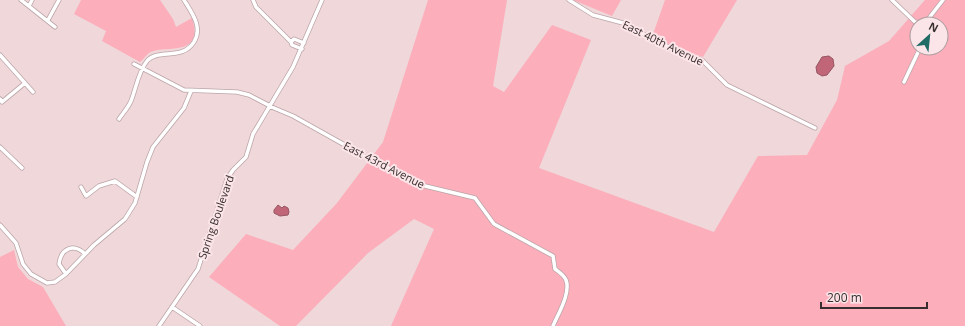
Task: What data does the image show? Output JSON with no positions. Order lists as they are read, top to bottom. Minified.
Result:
{"streets":{"street":["East 40th Avenue","East 43rd Avenue","Spring Boulevard"]},"crossings":[["East 43rd Avenue","Spring Boulevard"]],"scale_bar":"200 m","north":"top right"}
